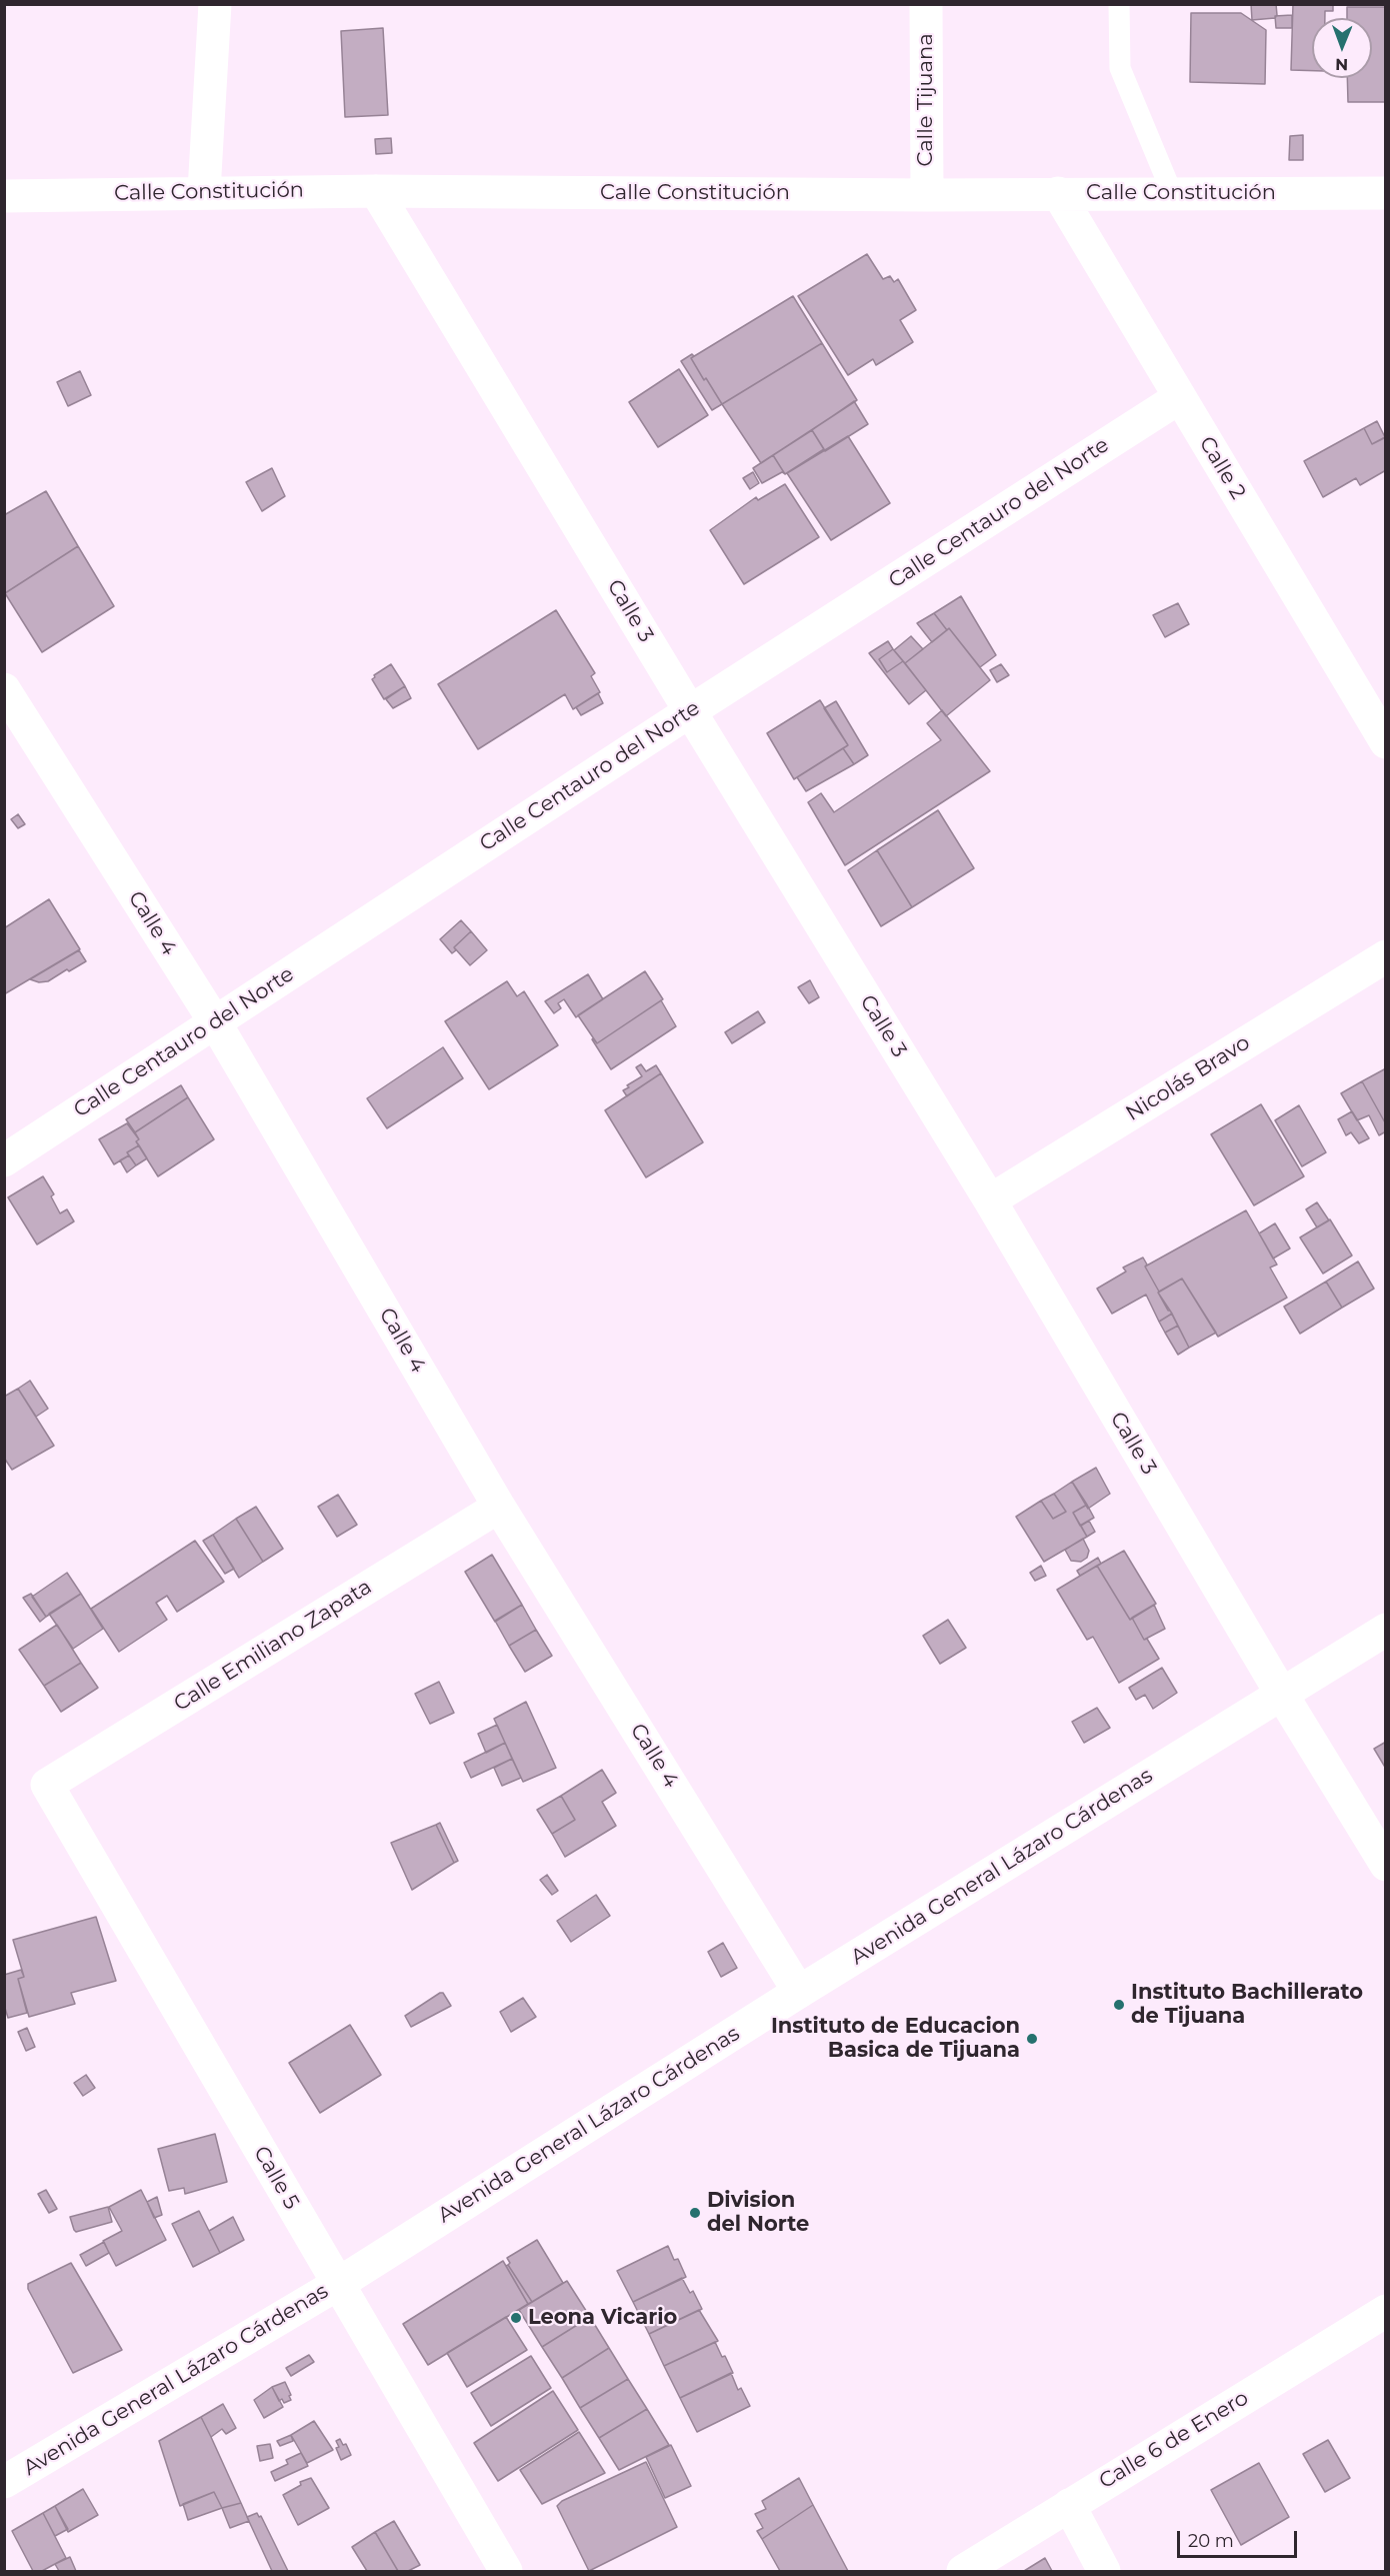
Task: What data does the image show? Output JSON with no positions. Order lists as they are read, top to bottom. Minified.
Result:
{"streets":{"street":["Calle Tijuana","Calle Constitución","Calle 2","Calle Centauro del Norte","Calle 3","Calle 4","Nicolás Bravo","Calle Emiliano Zapata","Avenida General Lázaro Cárdenas","Calle 5","Calle 6 de Enero"]},"crossings":[["Calle Tijuana","Calle Constitución"],["Calle Constitución","Calle 2"],["Calle Constitución","Calle 3"],["Calle 2","Calle Centauro del Norte"],["Calle Centauro del Norte","Calle 3"],["Calle Centauro del Norte","Calle 4"],["Calle 3","Nicolás Bravo"],["Calle 3","Avenida General Lázaro Cárdenas"],["Calle 4","Calle Emiliano Zapata"],["Calle 4","Avenida General Lázaro Cárdenas"],["Calle Emiliano Zapata","Calle 5"],["Avenida General Lázaro Cárdenas","Calle 5"]],"places":["Instituto Bachillerato de Tijuana","Instituto de Educacion Basica de Tijuana","Division del Norte","Leona Vicario"],"scale_bar":"20 m","north":"bottom"}
